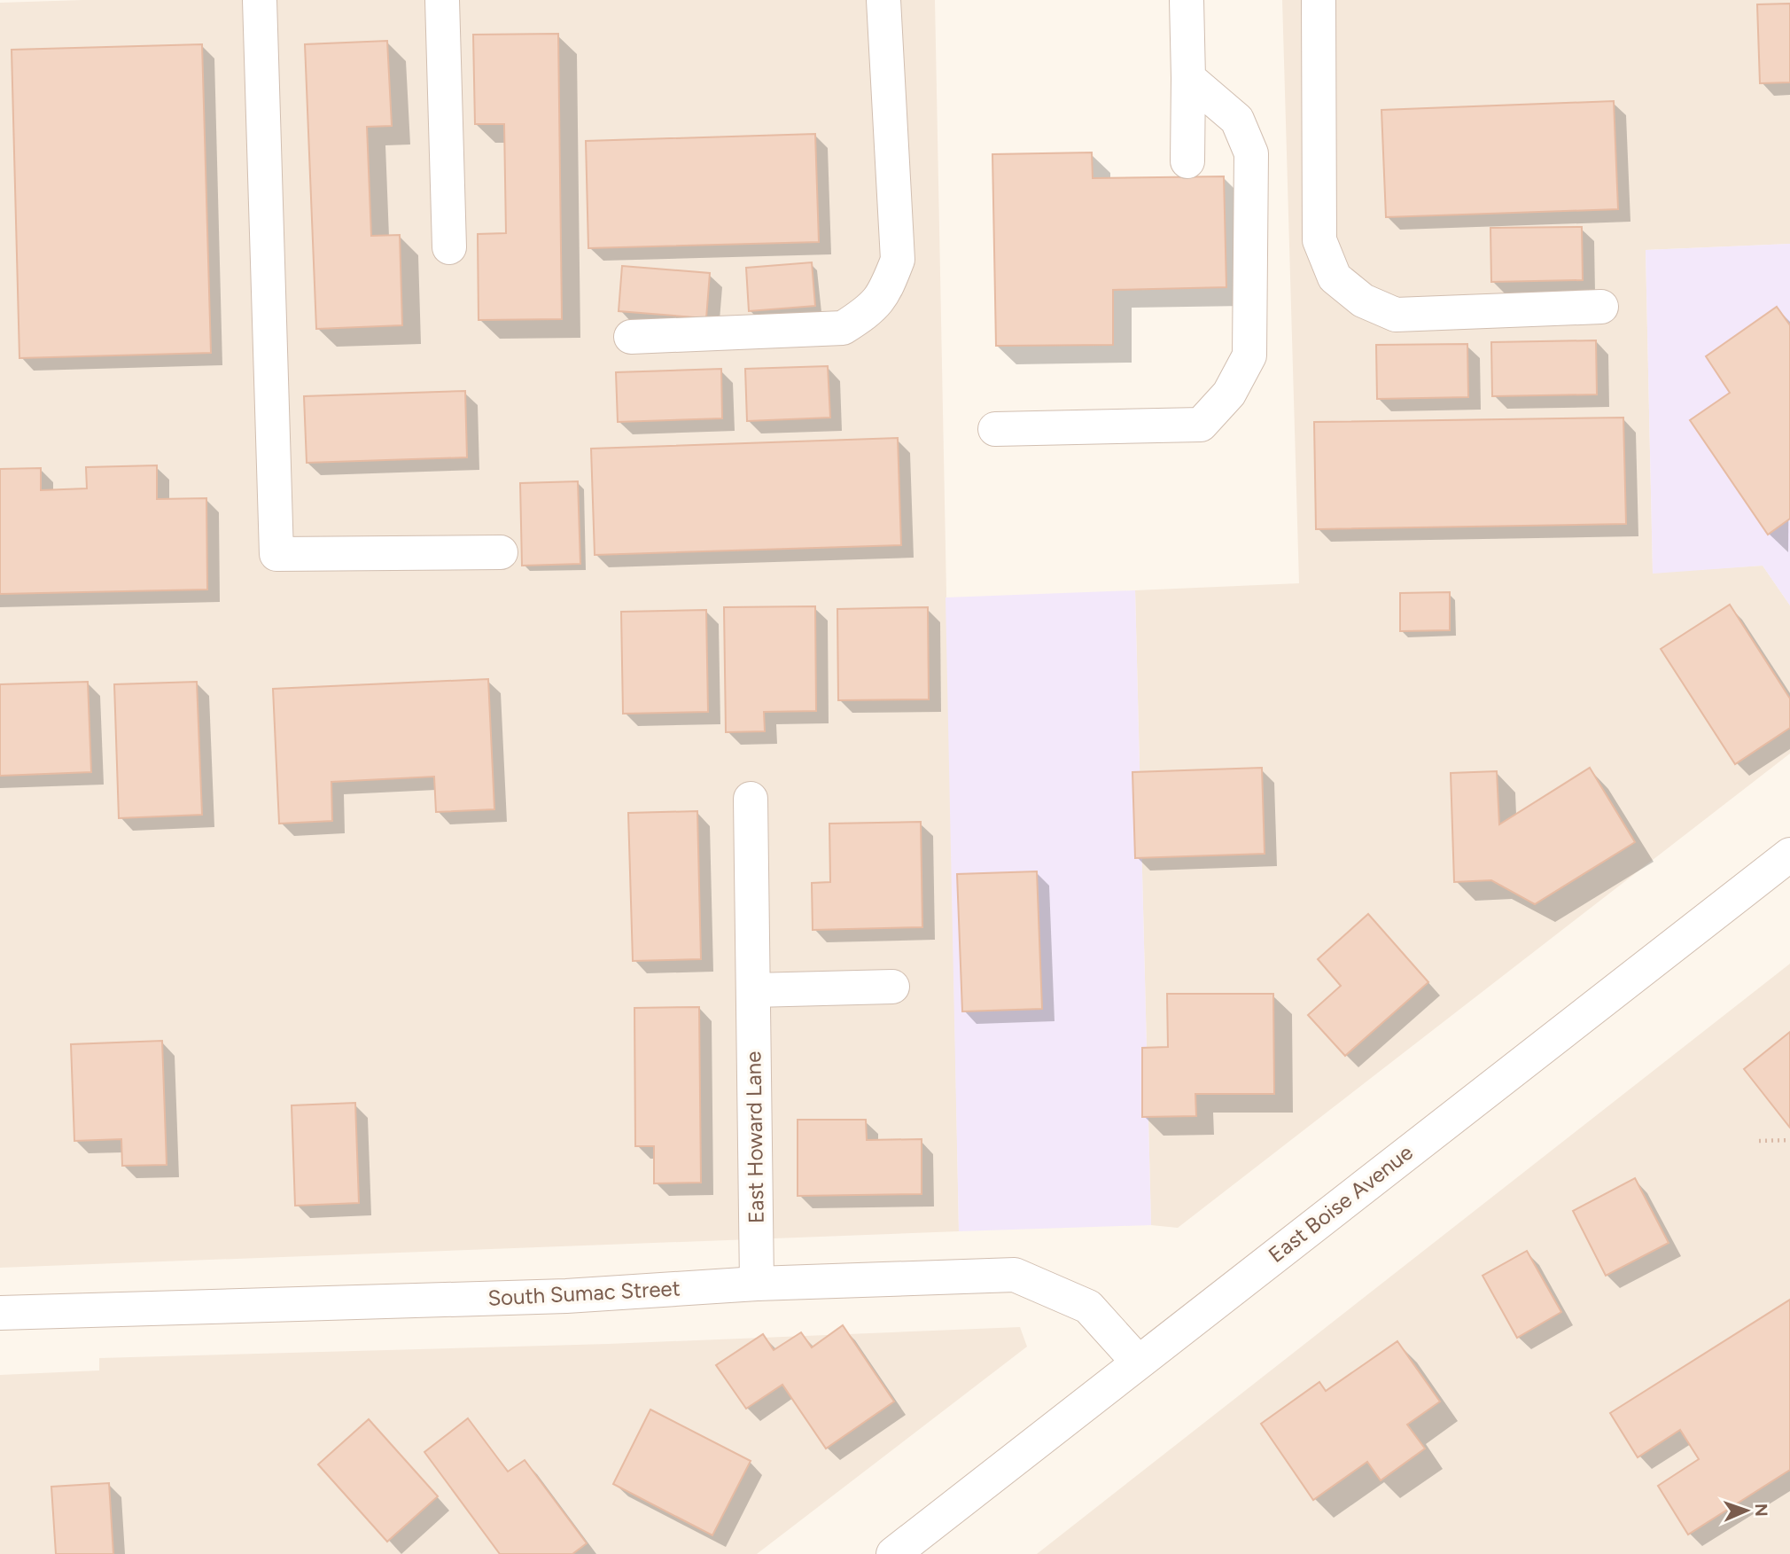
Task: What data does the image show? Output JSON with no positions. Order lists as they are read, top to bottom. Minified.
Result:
{"streets":{"street":["East Howard Lane","East Boise Avenue","South Sumac Street"]},"crossings":[["East Howard Lane","South Sumac Street"],["East Boise Avenue","South Sumac Street"]],"north":"right"}
